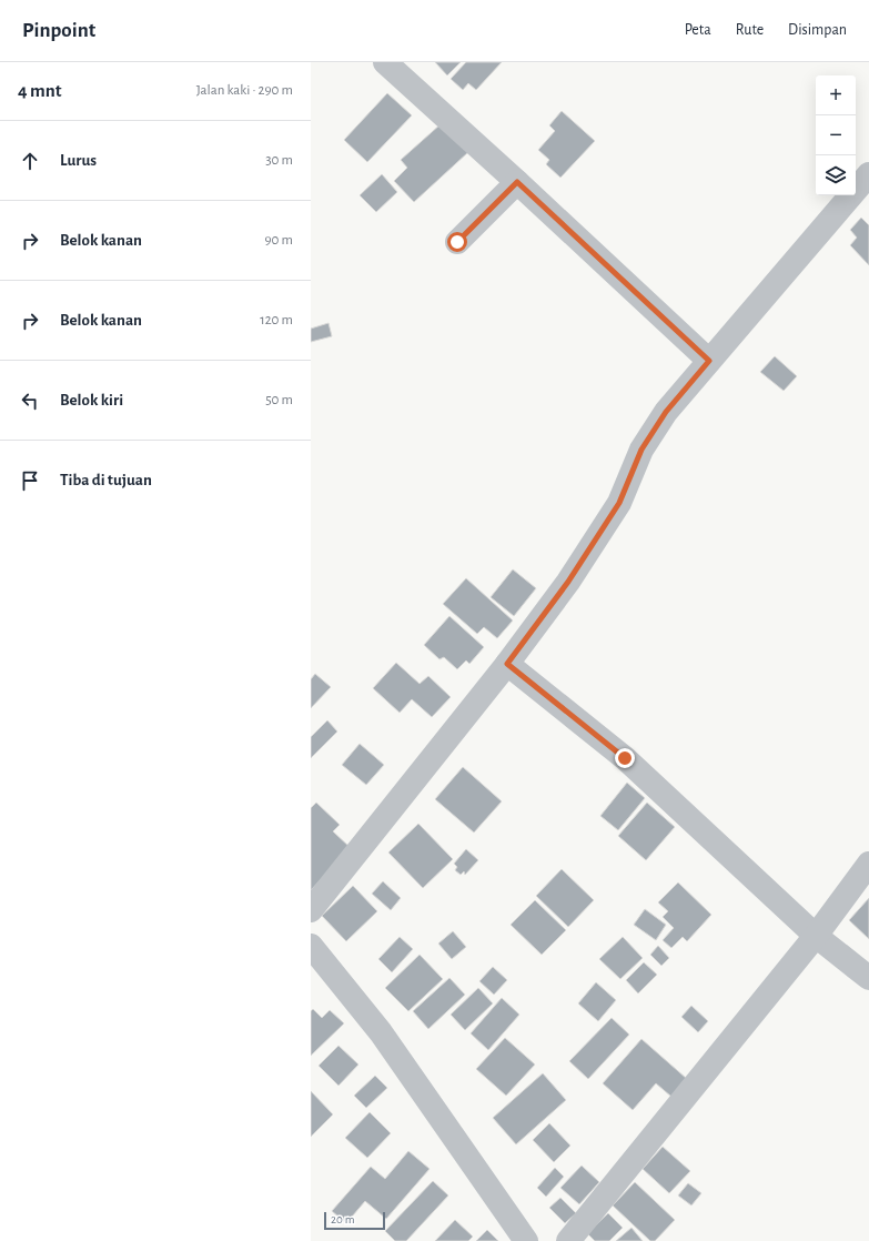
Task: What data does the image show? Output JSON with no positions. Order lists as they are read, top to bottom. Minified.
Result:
{"scale_bar":"20 m","page":{"header":"Pinpoint","nav":["Peta","Rute","Disimpan"],"heading":["4 mnt","Jalan kaki · 290 m"],"map_buttons":["+","−"],"list":[["Lurus","30 m"],["Belok kanan","90 m"],["Belok kanan","120 m"],["Belok kiri","50 m"],"Tiba di tujuan"],"scale":"20 m"}}
